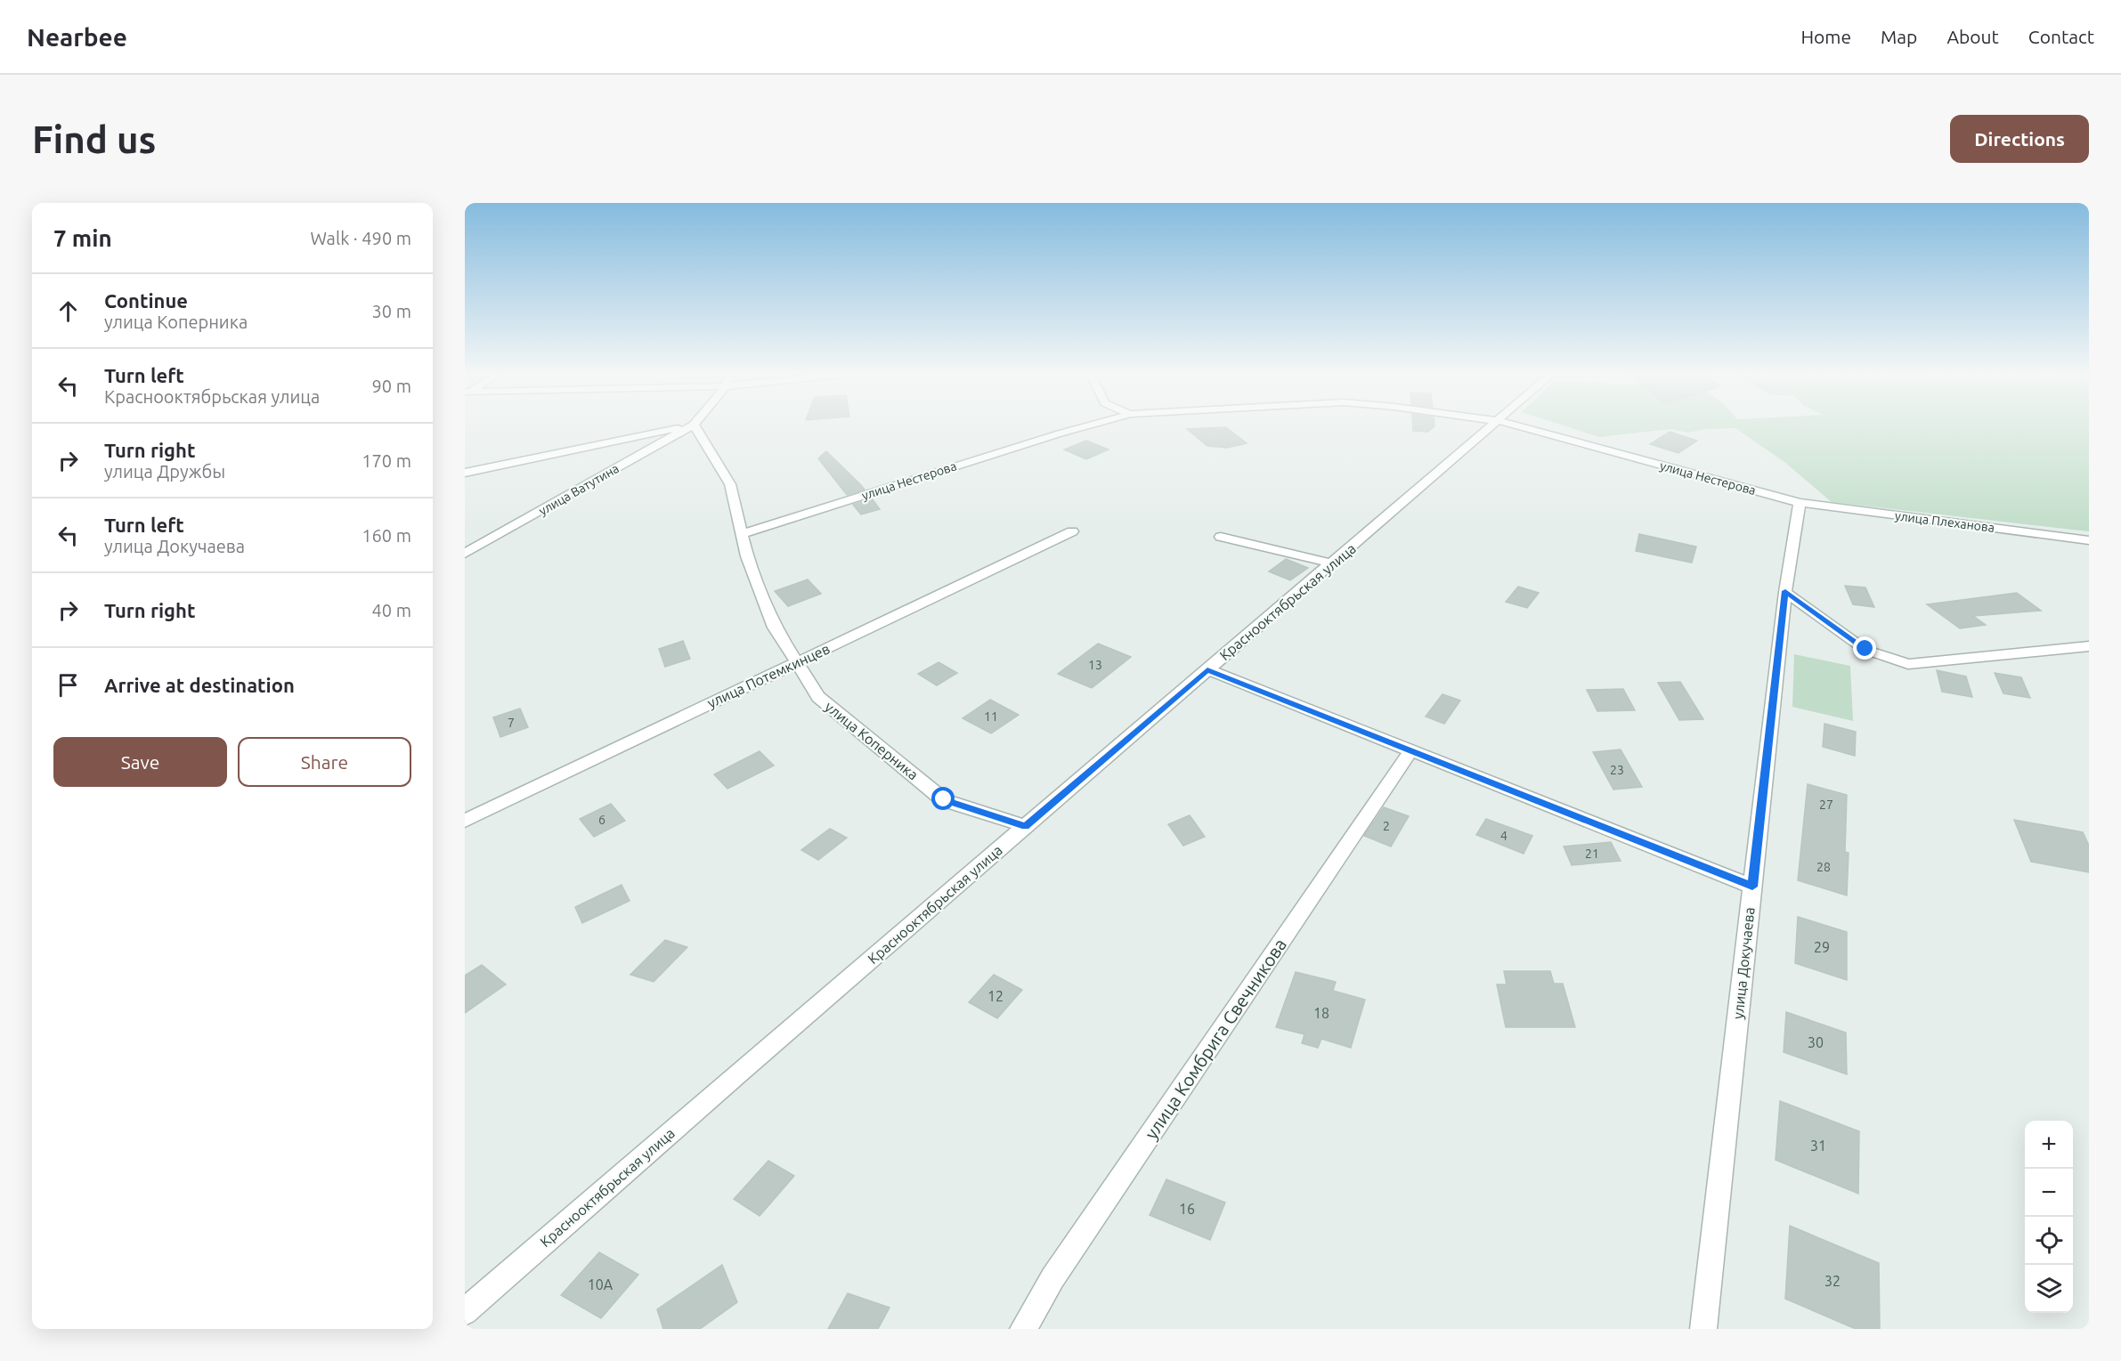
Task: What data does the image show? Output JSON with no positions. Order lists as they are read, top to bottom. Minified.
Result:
{"streets":{"street":["улица Нестерова","улица Ватутина","улица Плеханова","Краснооктябрьская улица","улица Потемкинцев","улица Коперника","улица Докучаева","улица Комбрига Свечникова"]},"crossings":[["улица Нестерова","улица Плеханова"],["улица Нестерова","улица Коперника"],["улица Нестерова","улица Докучаева"],["улица Плеханова","улица Докучаева"],["Краснооктябрьская улица","улица Коперника"],["улица Потемкинцев","улица Коперника"]],"house_numbers":["13","11","7","23","27","6","2","4","21","28","29","12","18","30","31","16","32","10А"],"page":{"header":"Nearbee","nav":["Home","Map","About","Contact"],"buttons":["Directions",["Save","Share"]],"title":"Find us","heading":["7 min","Walk · 490 m"],"list":[["Continue","улица Коперника","30 m"],["Turn left","Краснооктябрьская улица","90 m"],["Turn right","улица Дружбы","170 m"],["Turn left","улица Докучаева","160 m"],["Turn right","40 m"],"Arrive at destination"],"map_buttons":["+","−"]}}
